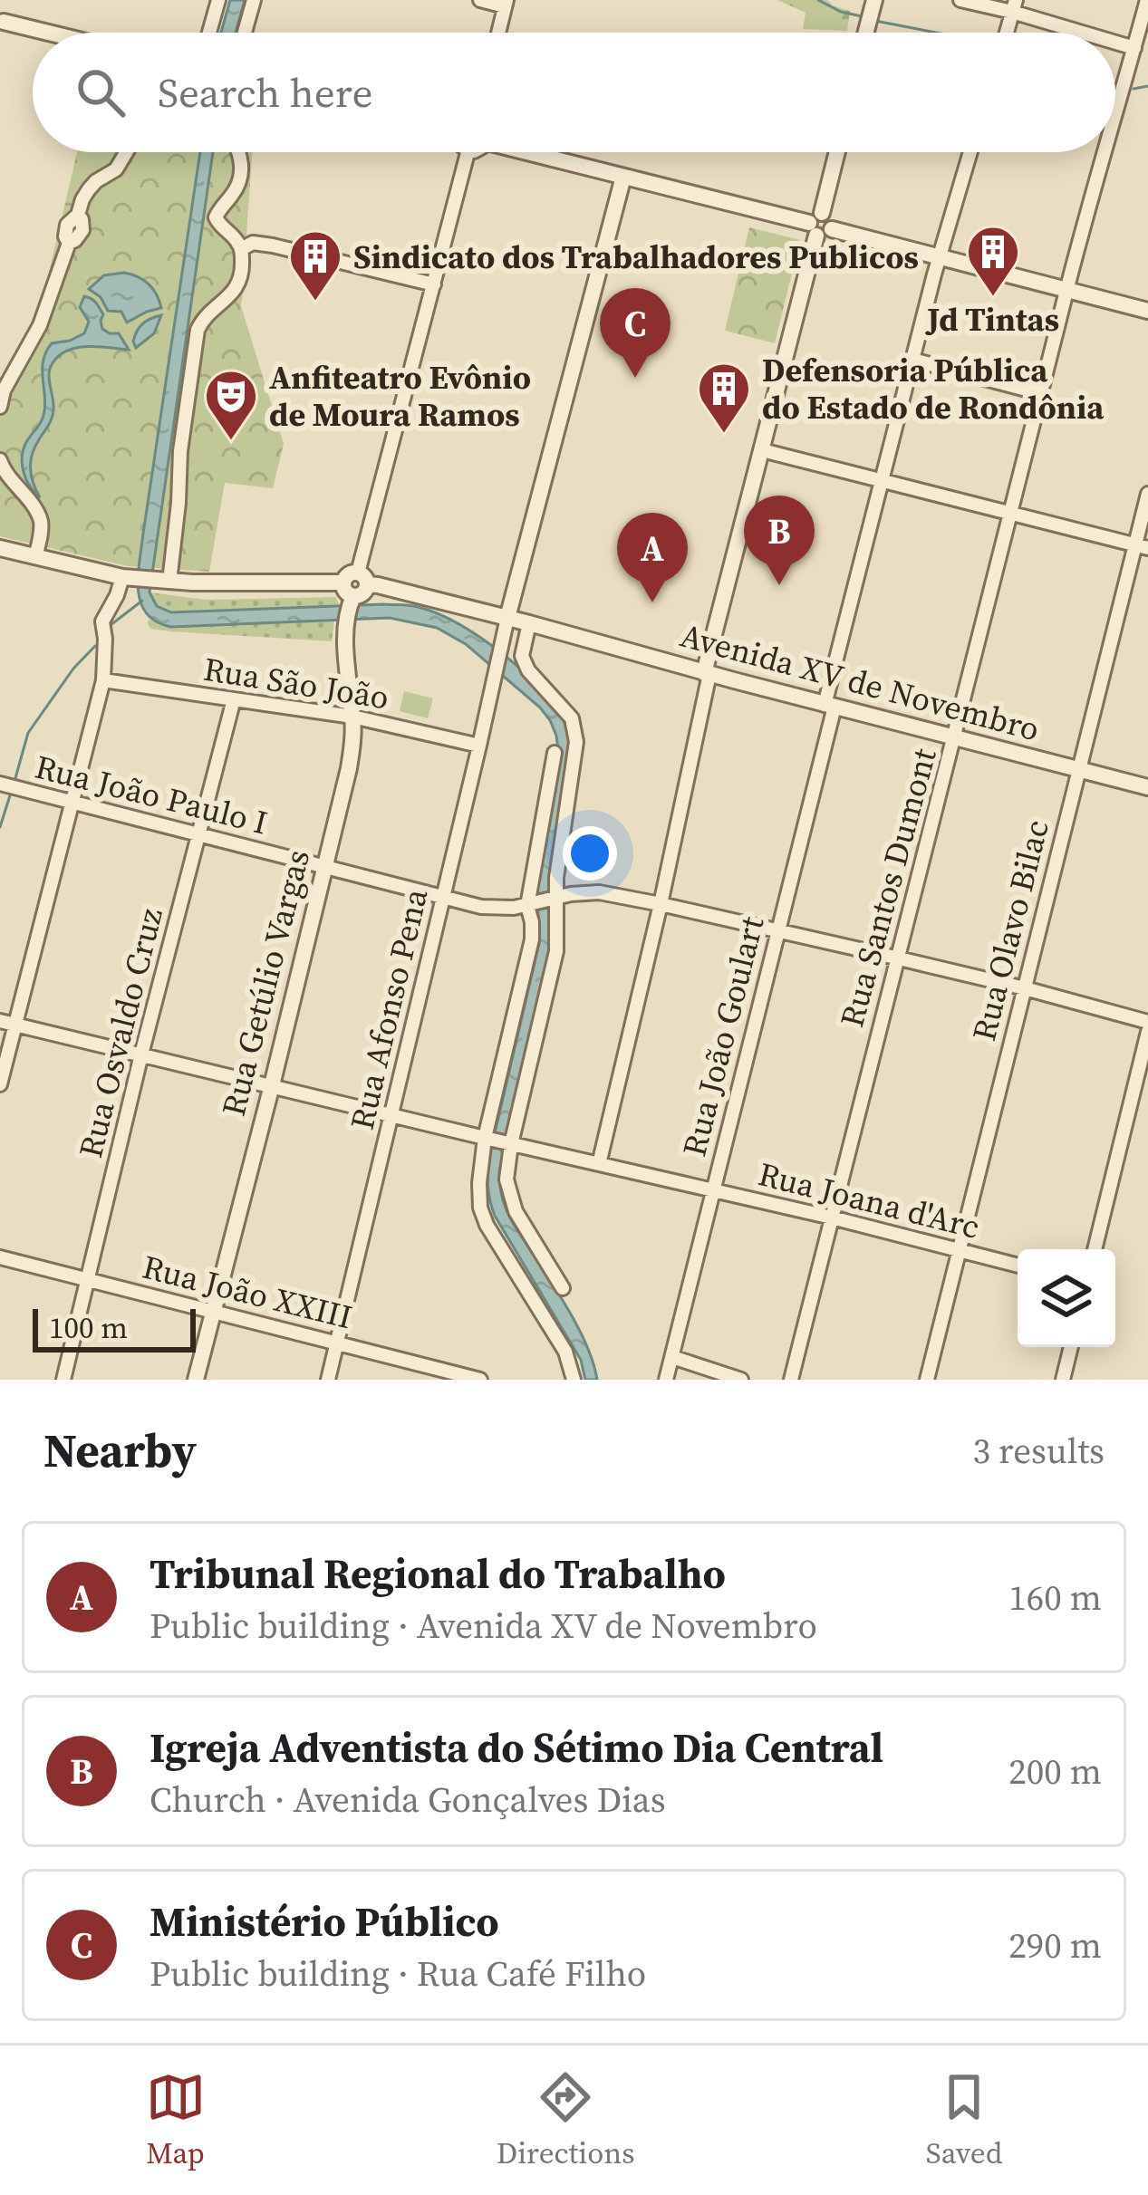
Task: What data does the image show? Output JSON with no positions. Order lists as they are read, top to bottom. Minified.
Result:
{"streets":{"street":["Avenida XV de Novembro","Rua São João","Rua João Paulo I","Rua Santos Dumont","Rua Olavo Bilac","Rua Getúlio Vargas","Rua Afonso Pena","Rua Osvaldo Cruz","Rua João Goulart","Rua Joana d'Arc","Rua João XXIII"]},"crossings":[["Avenida XV de Novembro","Rua Santos Dumont"],["Avenida XV de Novembro","Rua Olavo Bilac"],["Avenida XV de Novembro","Rua Getúlio Vargas"],["Avenida XV de Novembro","Rua Afonso Pena"],["Avenida XV de Novembro","Rua João Goulart"],["Rua São João","Rua Getúlio Vargas"],["Rua São João","Rua Afonso Pena"],["Rua São João","Rua Osvaldo Cruz"],["Rua João Paulo I","Rua Santos Dumont"],["Rua João Paulo I","Rua Olavo Bilac"],["Rua João Paulo I","Rua Getúlio Vargas"],["Rua João Paulo I","Rua Afonso Pena"],["Rua João Paulo I","Rua Osvaldo Cruz"],["Rua João Paulo I","Rua João Goulart"],["Rua Santos Dumont","Rua Joana d'Arc"],["Rua Olavo Bilac","Rua Joana d'Arc"],["Rua Getúlio Vargas","Rua Joana d'Arc"],["Rua Getúlio Vargas","Rua João XXIII"],["Rua Afonso Pena","Rua Joana d'Arc"],["Rua Afonso Pena","Rua João XXIII"],["Rua Osvaldo Cruz","Rua Joana d'Arc"],["Rua Osvaldo Cruz","Rua João XXIII"],["Rua João Goulart","Rua Joana d'Arc"]],"places":{"building":["Jd Tintas","Sindicato dos Trabalhadores Publicos","Defensoria Pública do Estado de Rondônia"],"theatre":["Anfiteatro Evônio de Moura Ramos"]},"scale_bar":"100 m","page":{"search":"Search here","pins":["C","B","A"],"scale":"100 m","heading":["Nearby","3 results"],"list":[{"mark":"A","name":"Tribunal Regional do Trabalho","note":"Public building · Avenida XV de Novembro","value":"160 m"},{"mark":"B","name":"Igreja Adventista do Sétimo Dia Central","note":"Church · Avenida Gonçalves Dias","value":"200 m"},{"mark":"C","name":"Ministério Público","note":"Public building · Rua Café Filho","value":"290 m"}],"nav":["Map","Directions","Saved"]}}
